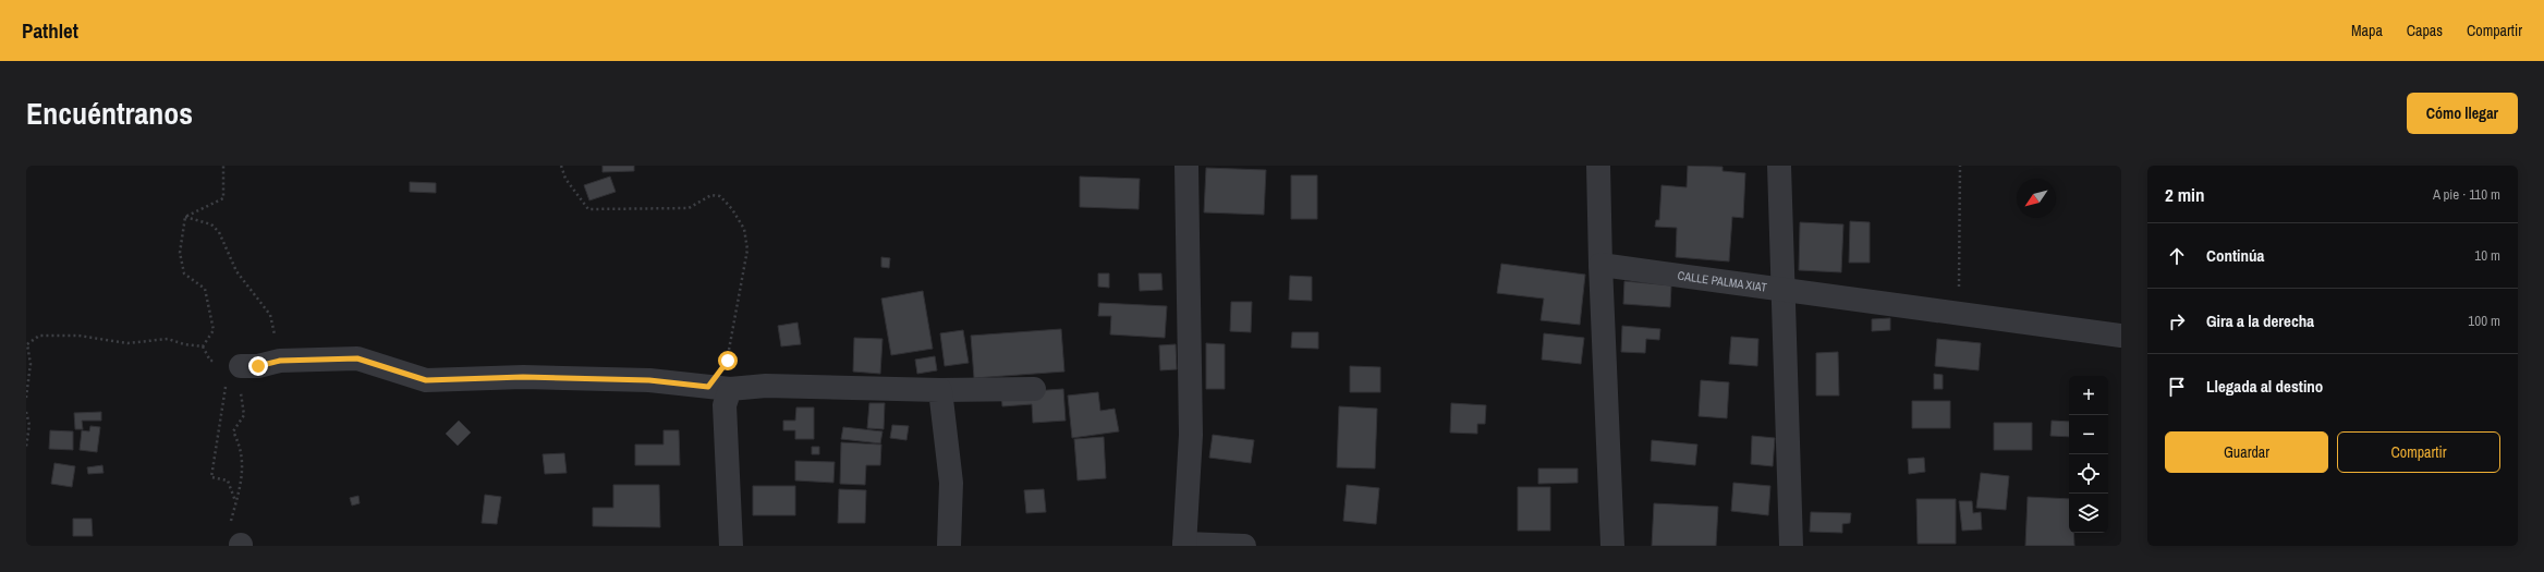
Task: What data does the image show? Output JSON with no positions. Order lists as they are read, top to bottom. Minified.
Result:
{"streets":{"street":["CALLE PALMA XIAT"]},"north":"bottom left","page":{"header":"Pathlet","nav":["Mapa","Capas","Compartir"],"title":"Encuéntranos","buttons":["Cómo llegar",["Guardar","Compartir"]],"heading":["2 min","A pie · 110 m"],"list":[["Continúa","10 m"],["Gira a la derecha","100 m"],"Llegada al destino"],"map_buttons":["+","−"]}}
